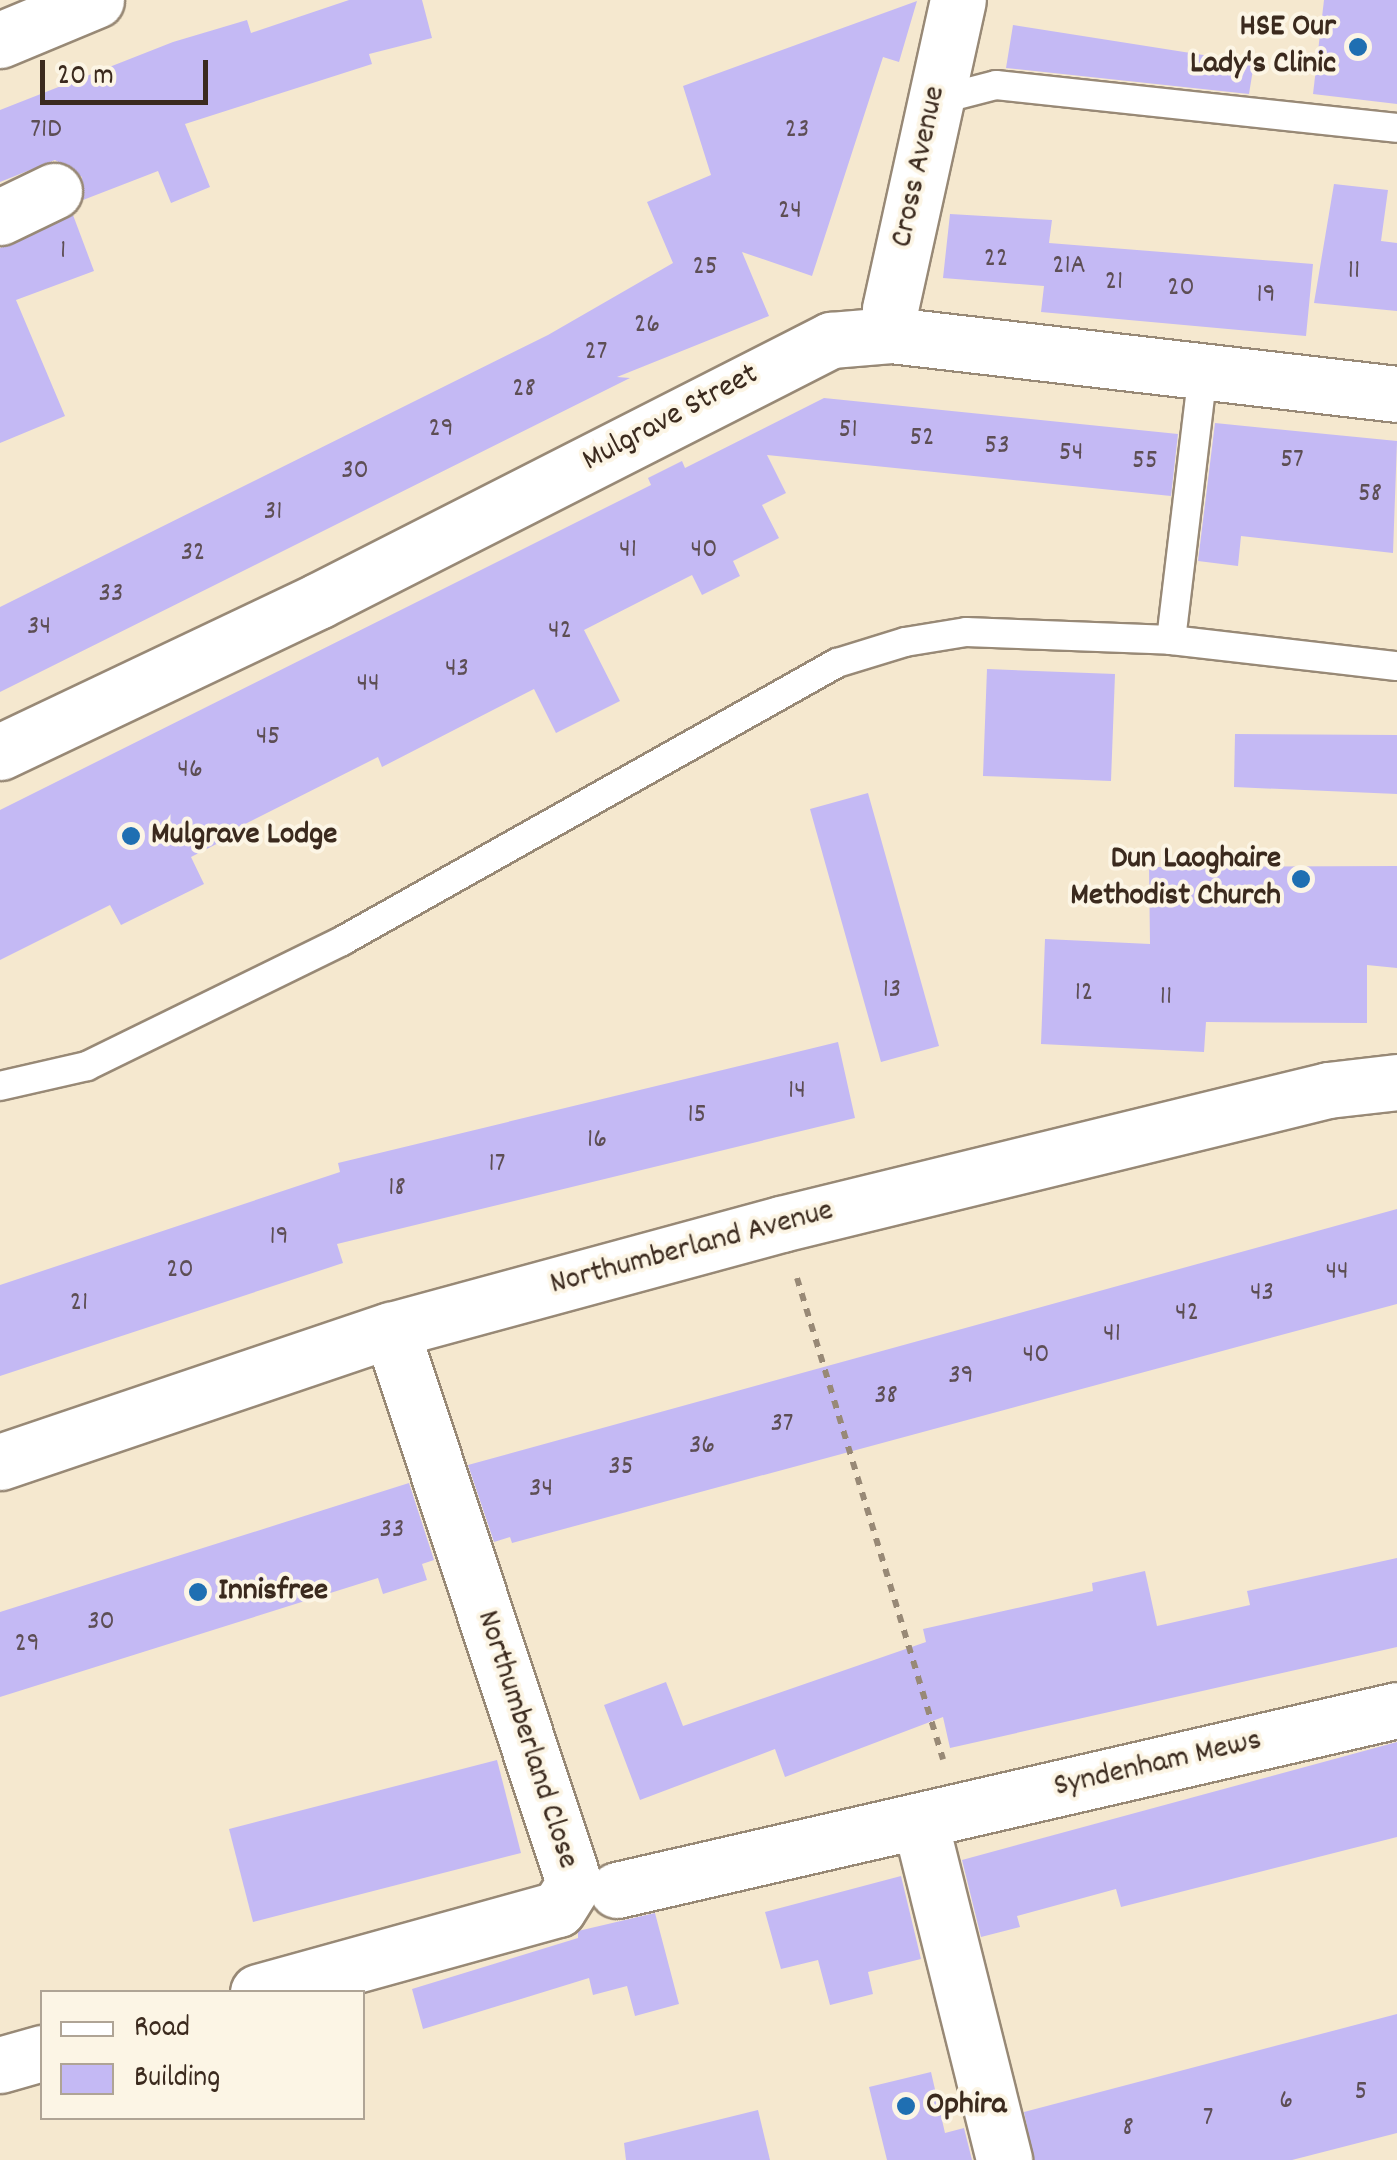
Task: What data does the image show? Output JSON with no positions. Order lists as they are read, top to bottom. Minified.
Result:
{"streets":{"street":["Cross Avenue","Mulgrave Street","Northumberland Avenue","Northumberland Close","Syndenham Mews"]},"crossings":[["Cross Avenue","Mulgrave Street"],["Northumberland Avenue","Northumberland Close"]],"places":["HSE Our Lady's Clinic","Mulgrave Lodge","Dun Laoghaire Methodist Church","Innisfree","Ophira"],"house_numbers":["71D","23","24","1","22","21A","25","11","21","20","19","26","27","28","29","51","52","53","54","57","55","30","58","31","41","40","32","33","34","42","43","44","45","46","13","12","11","14","15","16","17","18","19","20","44","43","21","42","41","40","39","38","37","36","35","34","33","30","29","5","6","7","8"],"legend":["Road","Building"],"scale_bar":"20 m"}
